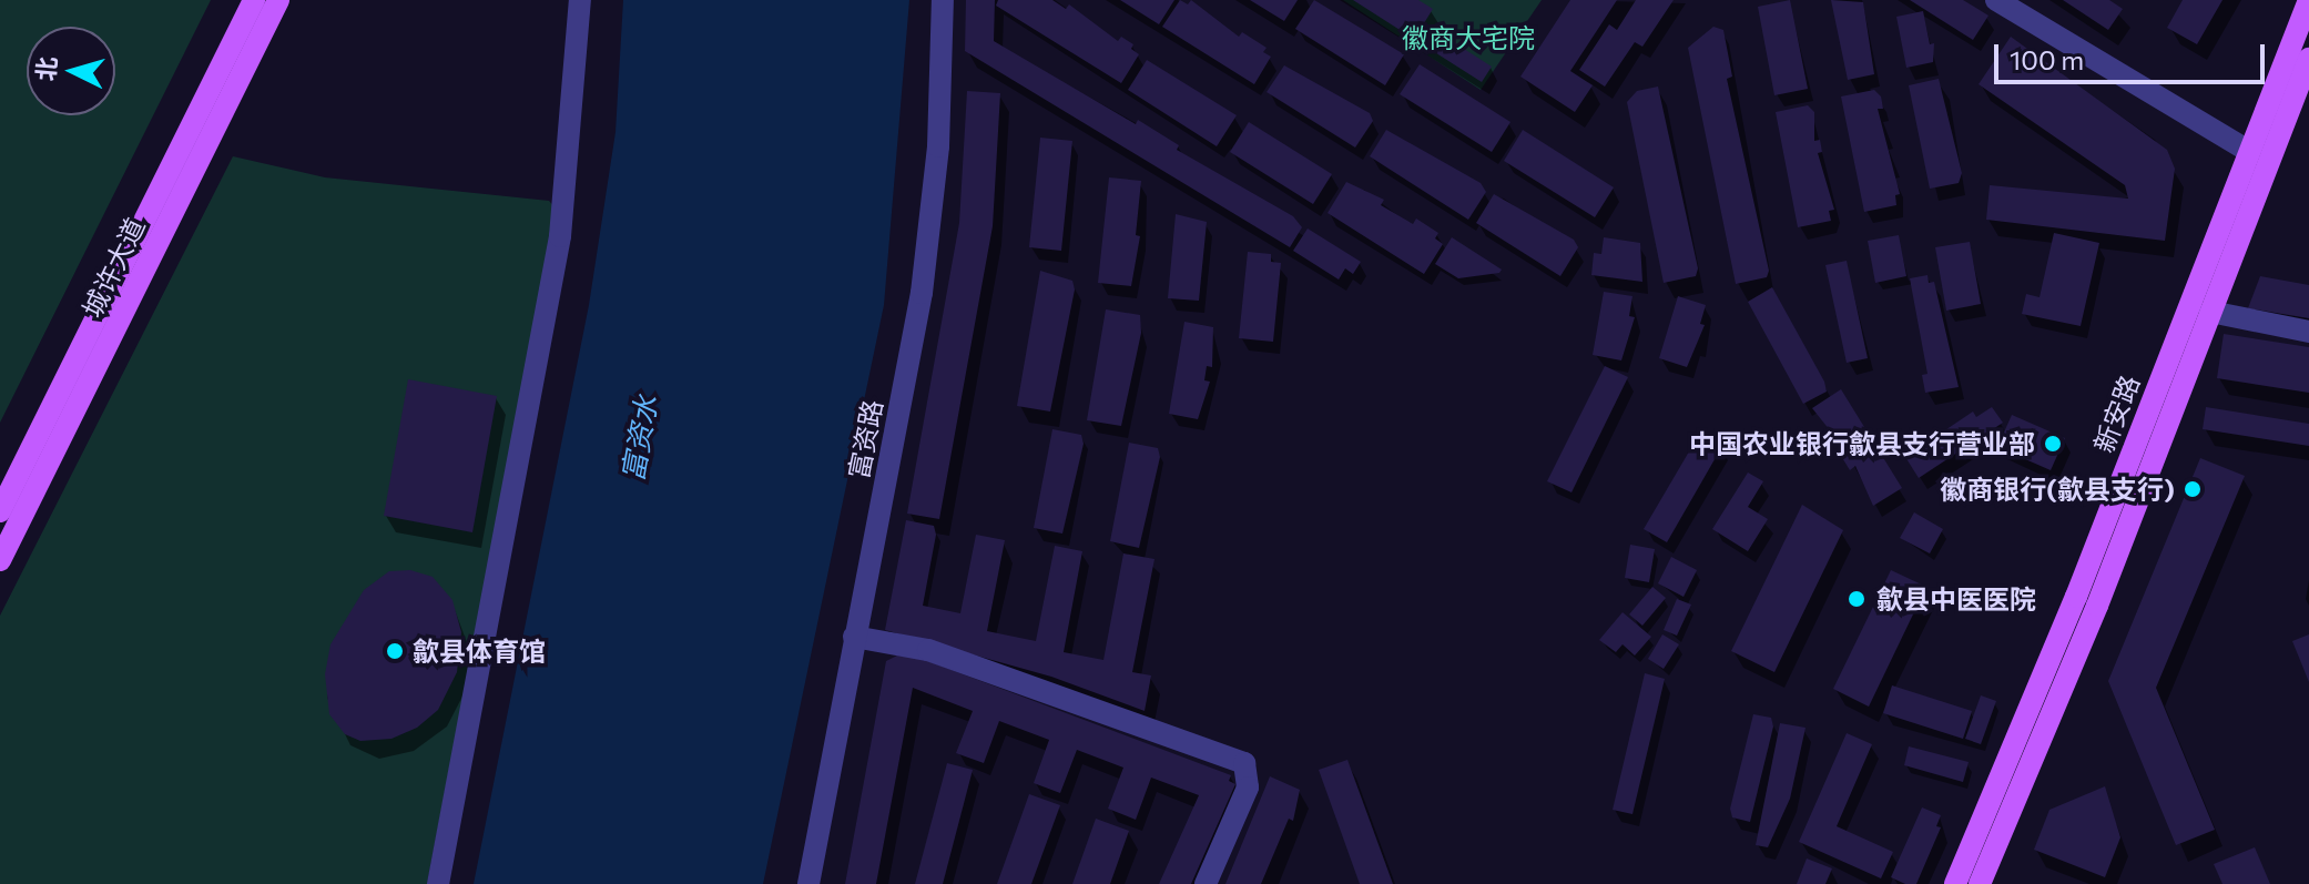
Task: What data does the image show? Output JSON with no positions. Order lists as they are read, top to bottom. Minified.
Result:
{"streets":{"main road":["城许大道","新安路"],"street":["富资路"]},"water":["富资水"],"parks":["徽商大宅院"],"places":["中国农业银行歙县支行营业部","徽商银行(歙县支行)","歙县中医医院","歙县体育馆"],"scale_bar":"100 m","north":"left"}
